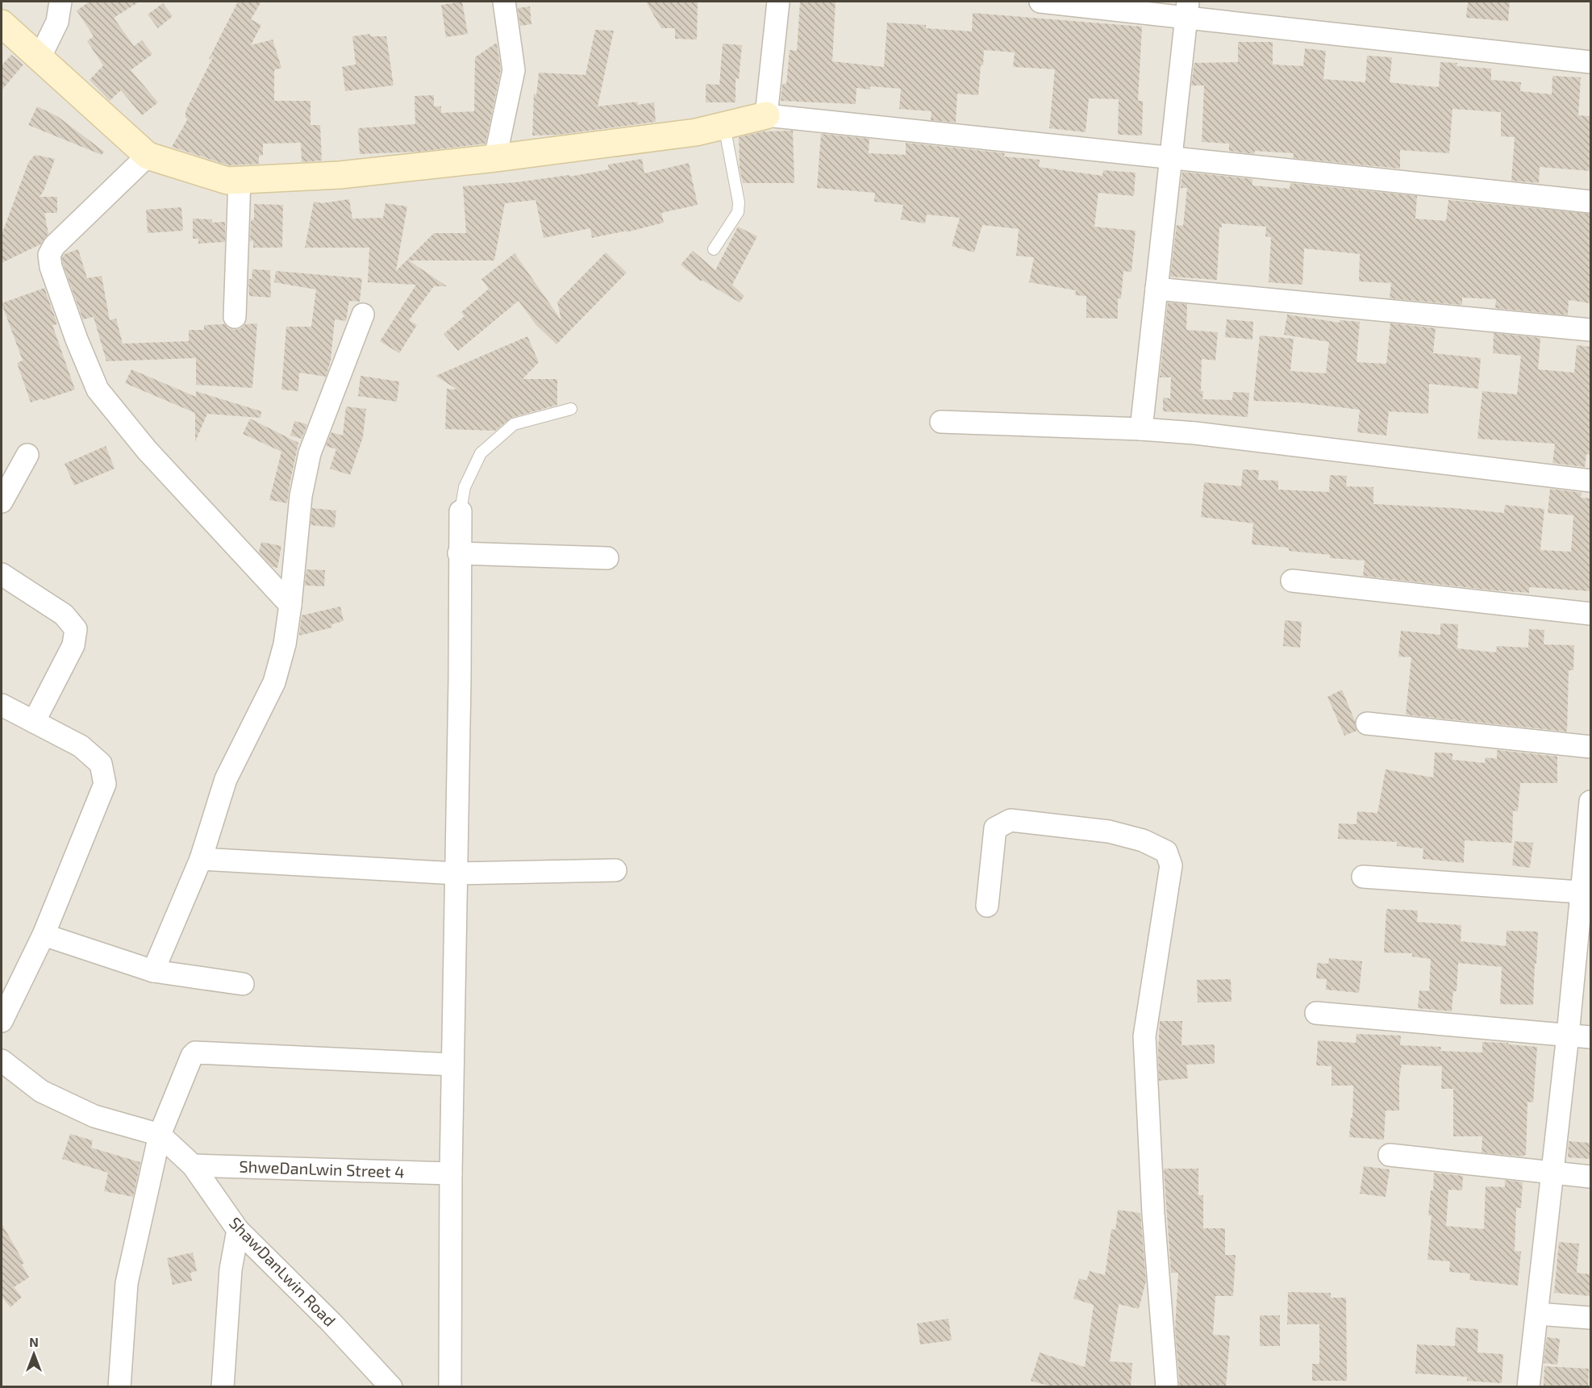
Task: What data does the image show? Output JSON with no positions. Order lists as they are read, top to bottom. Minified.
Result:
{"streets":{"street":["ShweDanLwin Street 4","ShawDanLwin Road"]},"crossings":[["ShweDanLwin Street 4","ShawDanLwin Road"]],"north":"top"}
